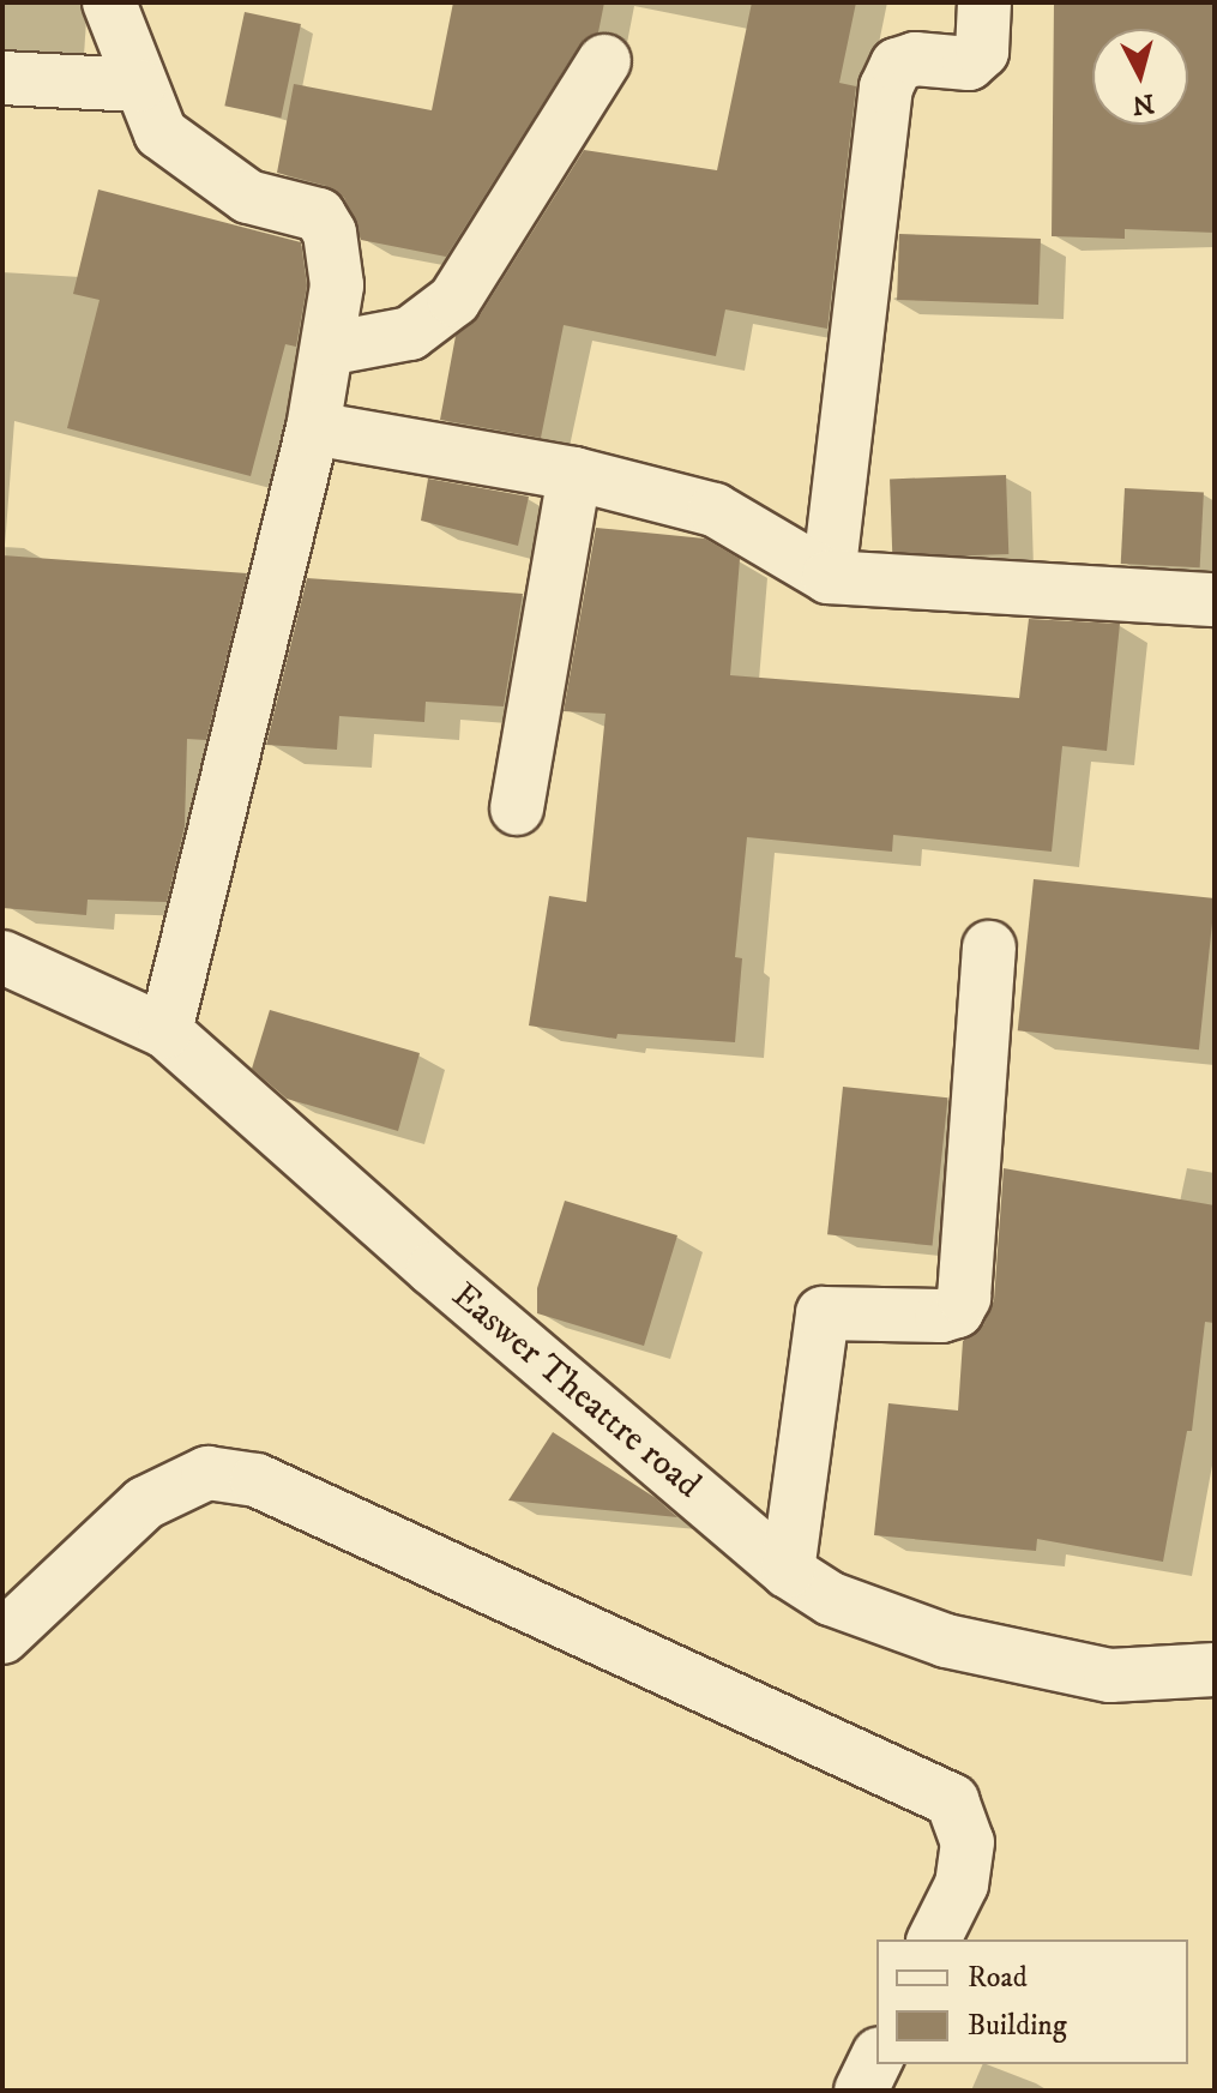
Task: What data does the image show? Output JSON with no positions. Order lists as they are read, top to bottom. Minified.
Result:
{"streets":{"street":["Easwer Theattre road"]},"legend":["Road","Building"],"north":"bottom"}
